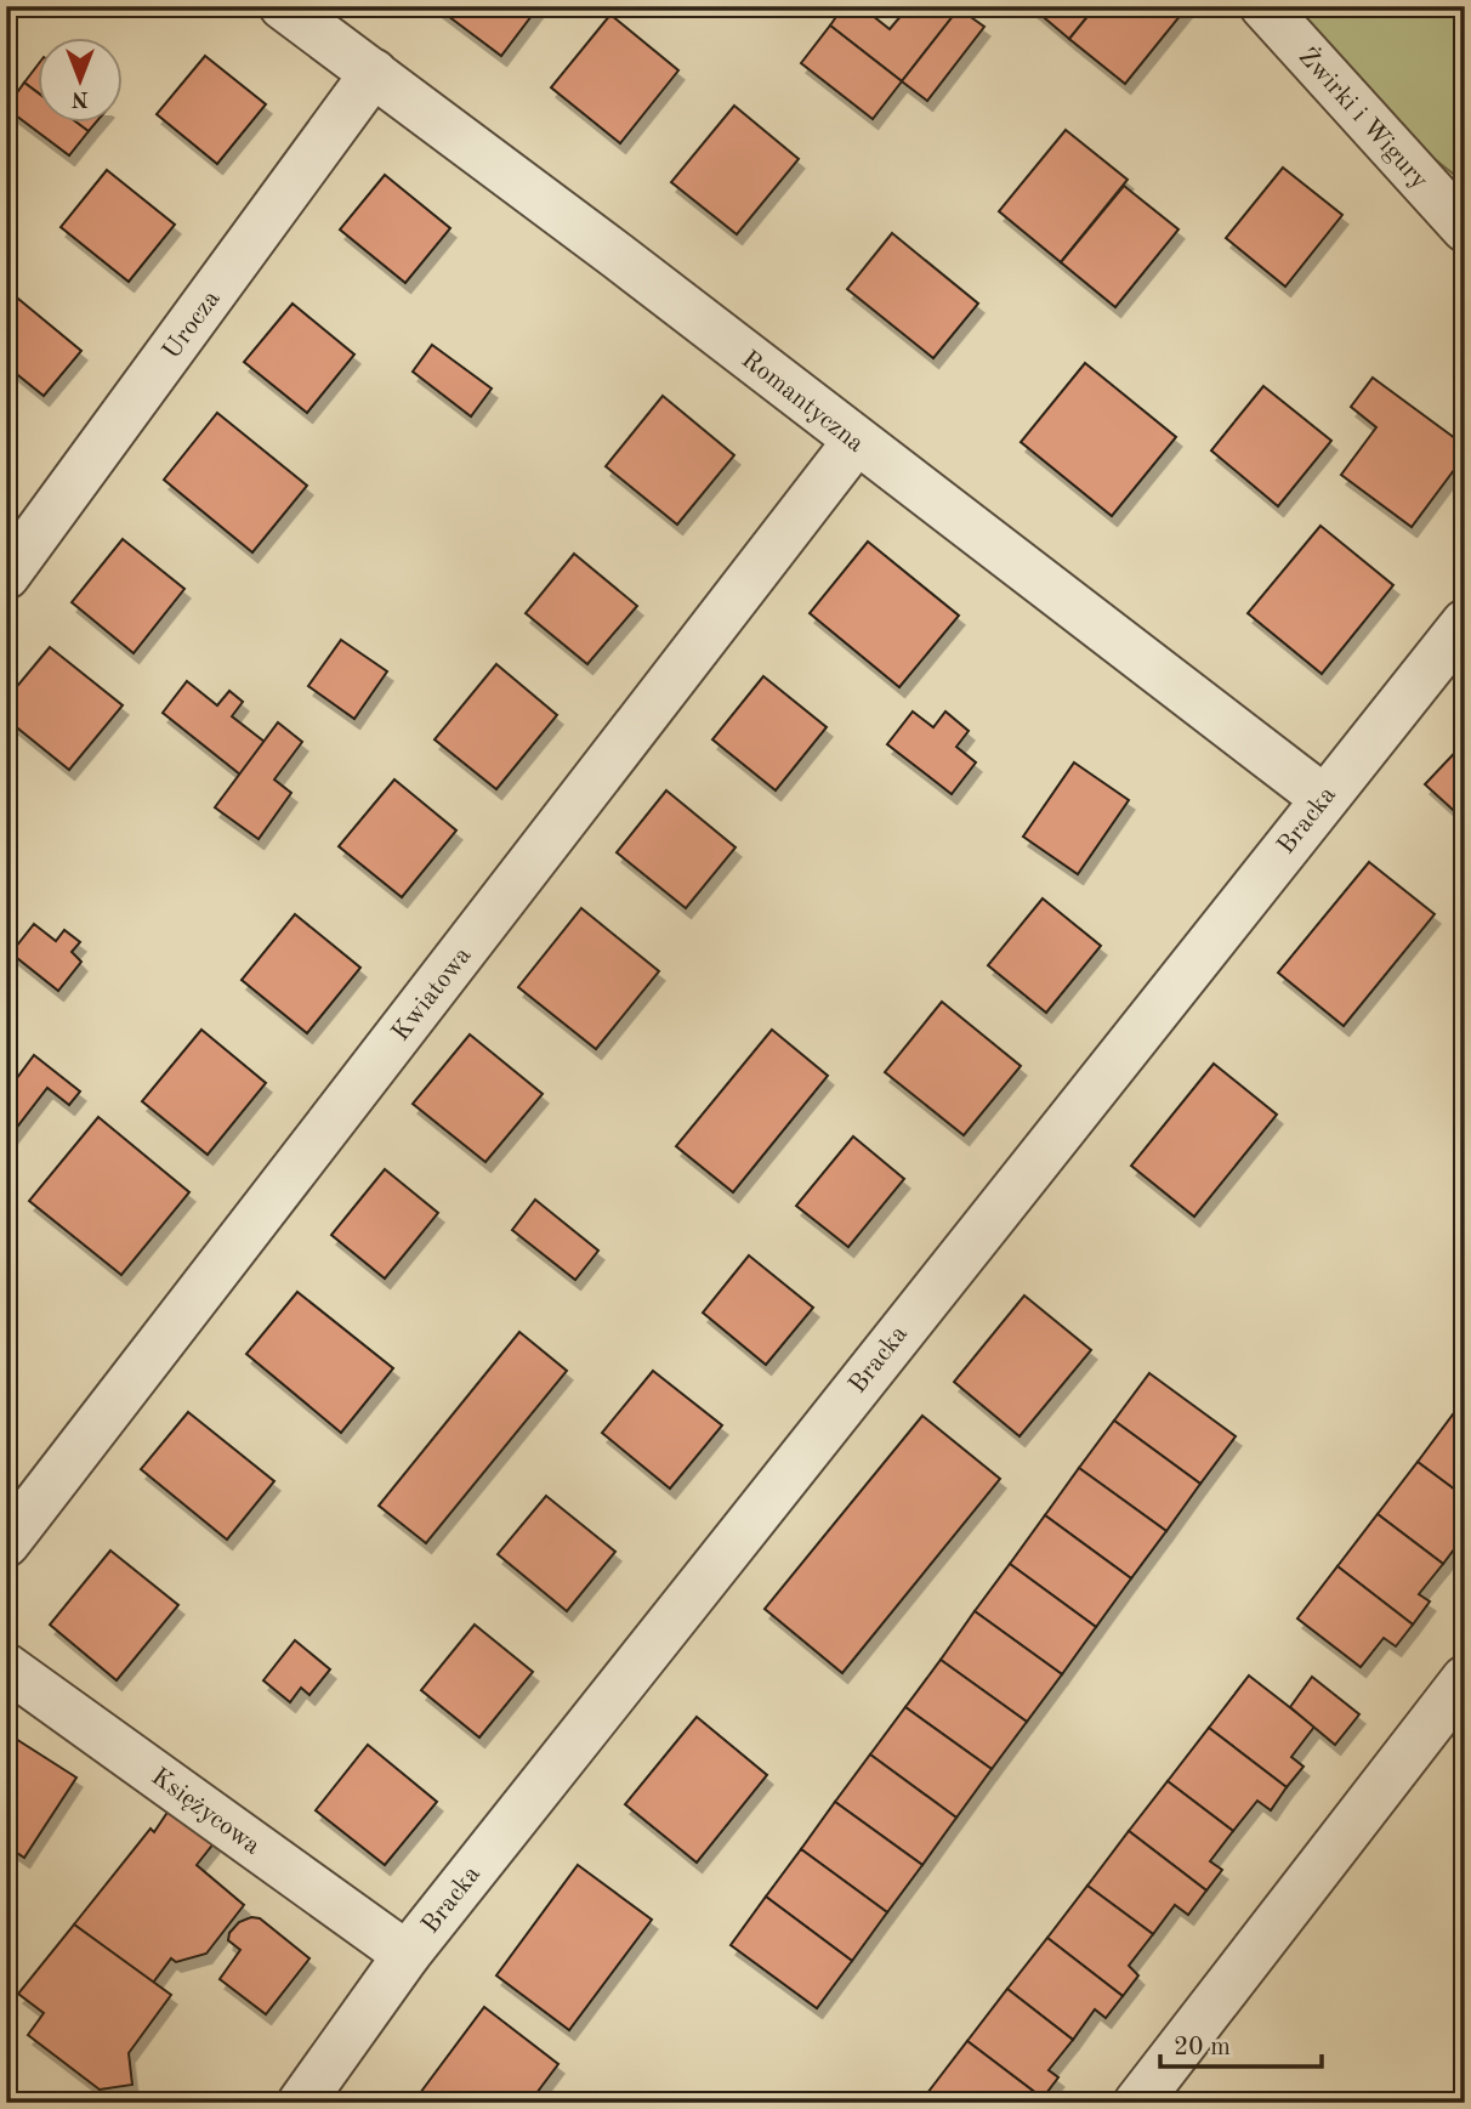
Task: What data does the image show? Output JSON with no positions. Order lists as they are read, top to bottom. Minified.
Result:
{"streets":{"street":["Żwirki i Wigury","Urocza","Romantyczna","Bracka","Kwiatowa","Księżycowa"]},"crossings":[["Urocza","Romantyczna"],["Romantyczna","Bracka"],["Romantyczna","Kwiatowa"],["Bracka","Księżycowa"]],"scale_bar":"20 m","north":"bottom"}
